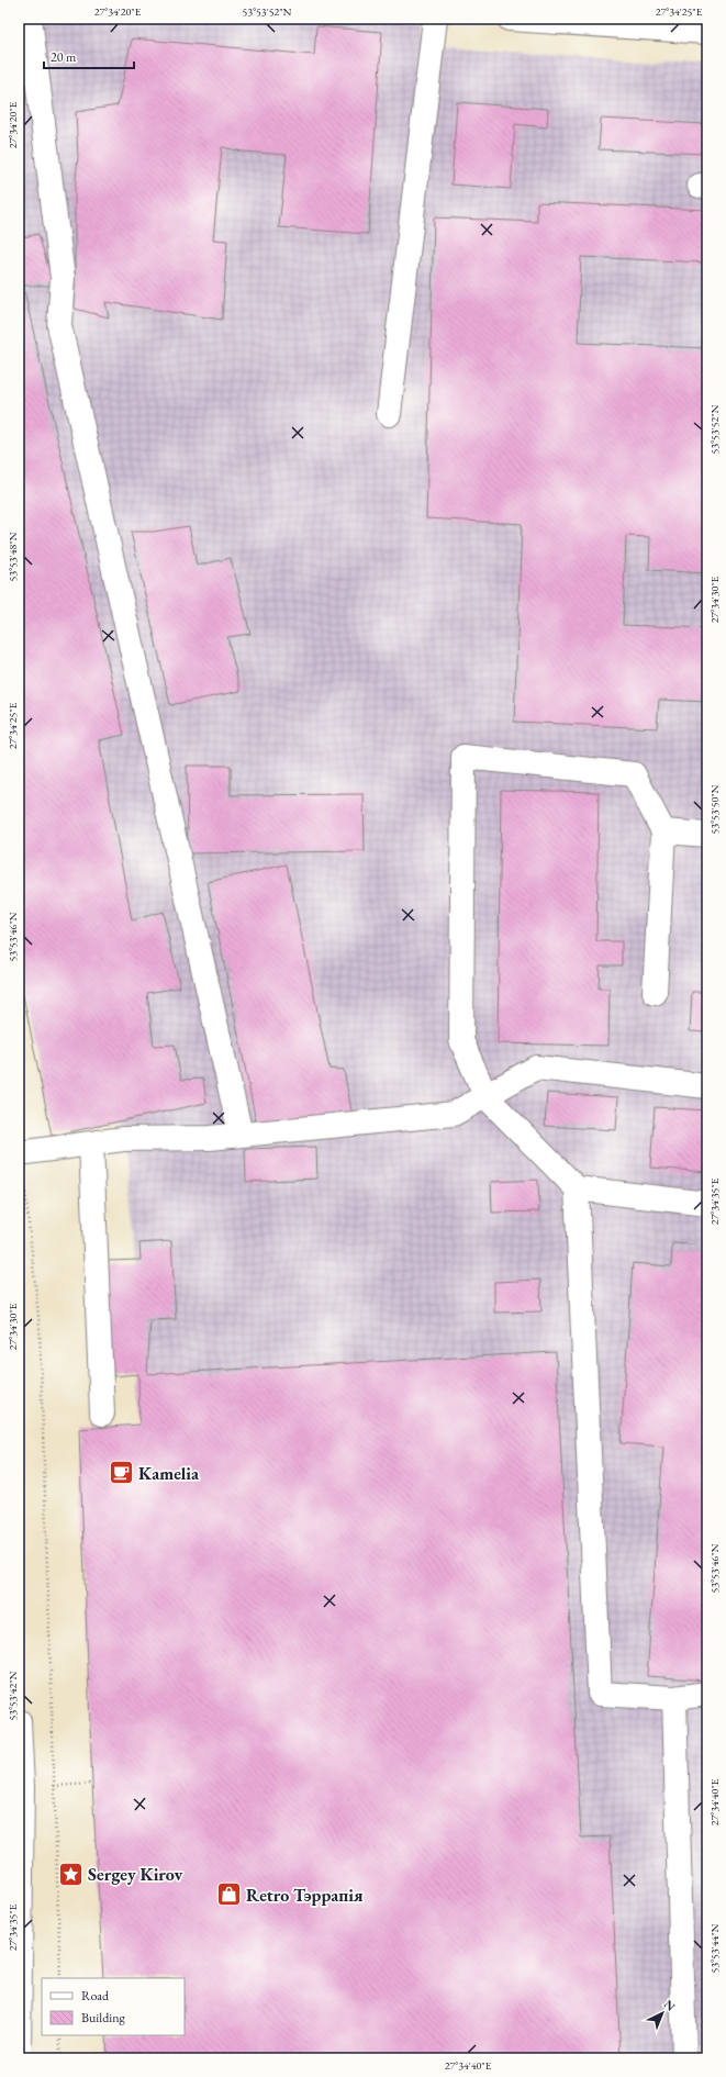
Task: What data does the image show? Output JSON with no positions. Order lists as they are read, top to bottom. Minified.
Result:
{"places":{"cafe":["Kamelia"],"place":["Sergey Kirov"],"shop":["Retro Тэррапія"]},"legend":["Road","Building"],"scale_bar":"20 m","north":"top right","coordinates":["27°34'20\"E","53°53'52\"N","27°34'25\"E","53°53'48\"N","27°34'30\"E","53°53'50\"N","53°53'46\"N","27°34'35\"E","53°53'42\"N","27°34'40\"E","53°53'44\"N"]}
